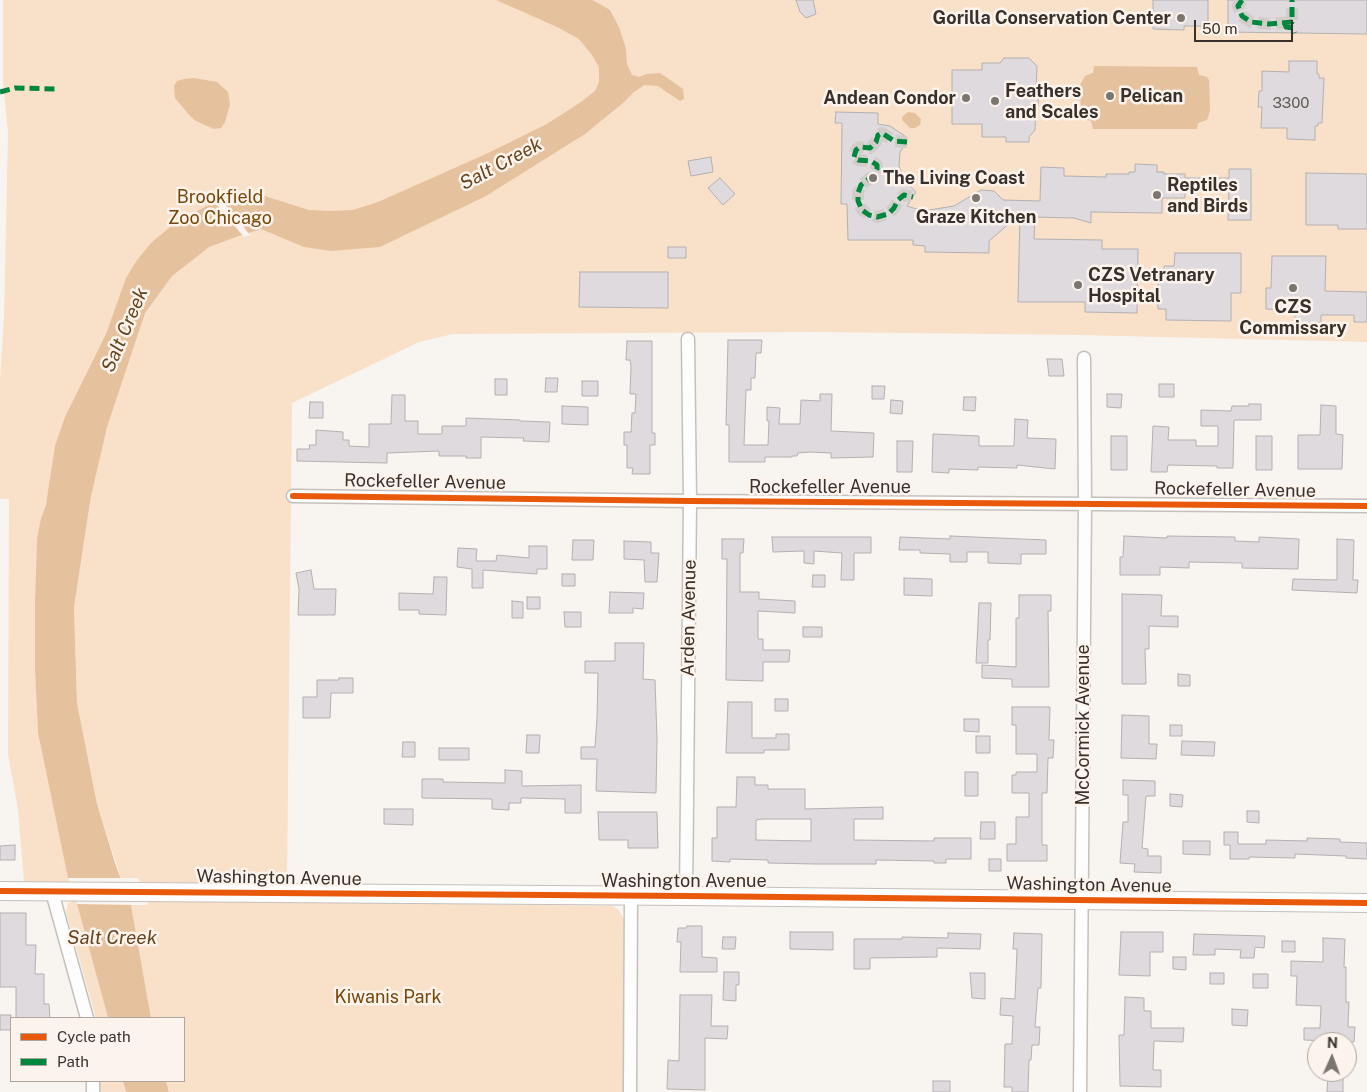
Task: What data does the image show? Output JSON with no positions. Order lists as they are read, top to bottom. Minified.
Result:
{"streets":{"street":["Rockefeller Avenue","Arden Avenue","McCormick Avenue","Washington Avenue"]},"crossings":[["Rockefeller Avenue","Arden Avenue"],["Rockefeller Avenue","McCormick Avenue"],["Arden Avenue","Washington Avenue"],["McCormick Avenue","Washington Avenue"]],"water":["Salt Creek"],"parks":["Brookfield Zoo Chicago","Kiwanis Park"],"places":["Gorilla Conservation Center","Pelican","Andean Condor","Feathers and Scales","The Living Coast","Reptiles and Birds","Graze Kitchen","CZS Vetranary Hospital","CZS Commissary"],"house_numbers":["3300"],"legend":["Cycle path","Path"],"scale_bar":"50 m","north":"top"}
